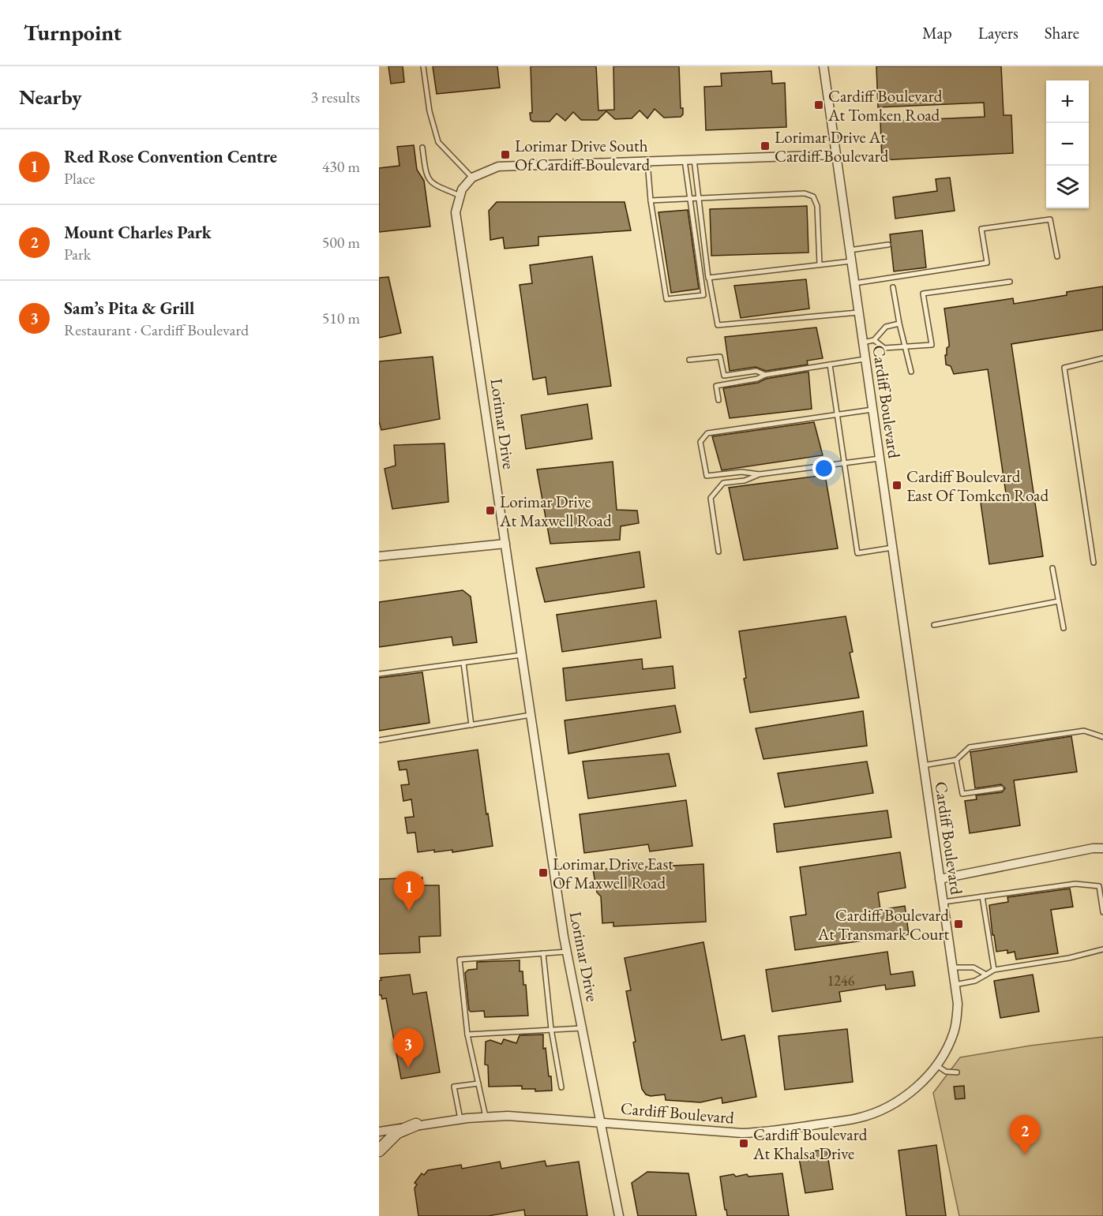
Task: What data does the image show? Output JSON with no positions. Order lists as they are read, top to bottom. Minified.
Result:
{"streets":{"street":["Cardiff Boulevard","Lorimar Drive"]},"crossings":[["Cardiff Boulevard","Lorimar Drive"]],"places":{"transit":["Cardiff Boulevard At Tomken Road","Lorimar Drive At Cardiff Boulevard","Lorimar Drive South Of Cardiff Boulevard","Cardiff Boulevard East Of Tomken Road","Lorimar Drive At Maxwell Road","Lorimar Drive East Of Maxwell Road","Cardiff Boulevard At Transmark Court","Cardiff Boulevard At Khalsa Drive"]},"house_numbers":["1246"],"page":{"header":"Turnpoint","nav":["Map","Layers","Share"],"heading":["Nearby","3 results"],"map_buttons":["+","−"],"list":[{"mark":"1","name":"Red Rose Convention Centre","note":"Place","value":"430 m"},{"mark":"2","name":"Mount Charles Park","note":"Park","value":"500 m"},{"mark":"3","name":"Sam’s Pita & Grill","note":"Restaurant · Cardiff Boulevard","value":"510 m"}],"pins":["1","3","2"]}}
